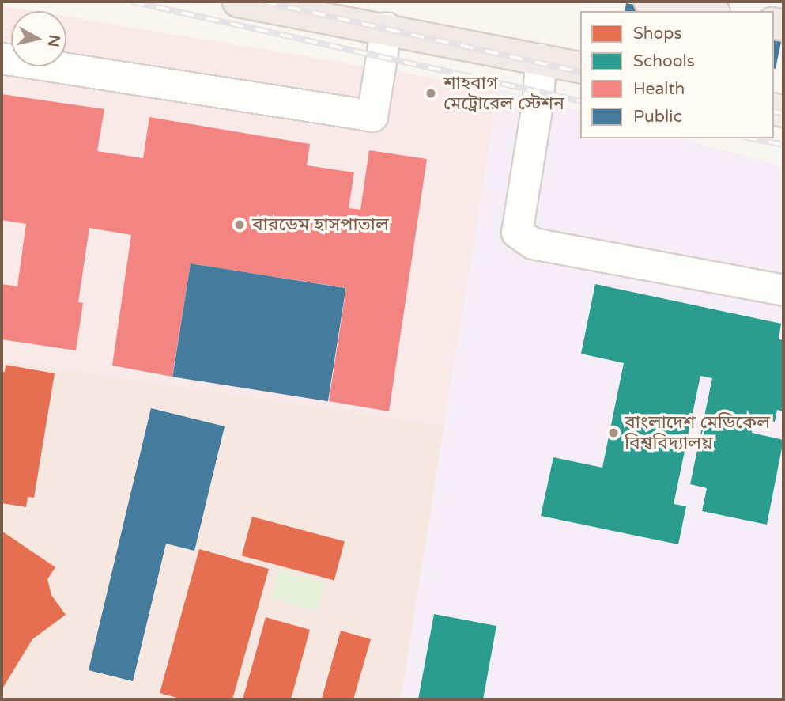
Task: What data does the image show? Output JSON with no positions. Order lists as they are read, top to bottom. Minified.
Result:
{"places":["শাহবাগ মেট্রোরেল স্টেশন","বারডেম হাসপাতাল","বাংলাদেশ মেডিকেল বিশ্ববিদ্যালয়"],"legend":["Shops","Schools","Health","Public"],"north":"right"}
